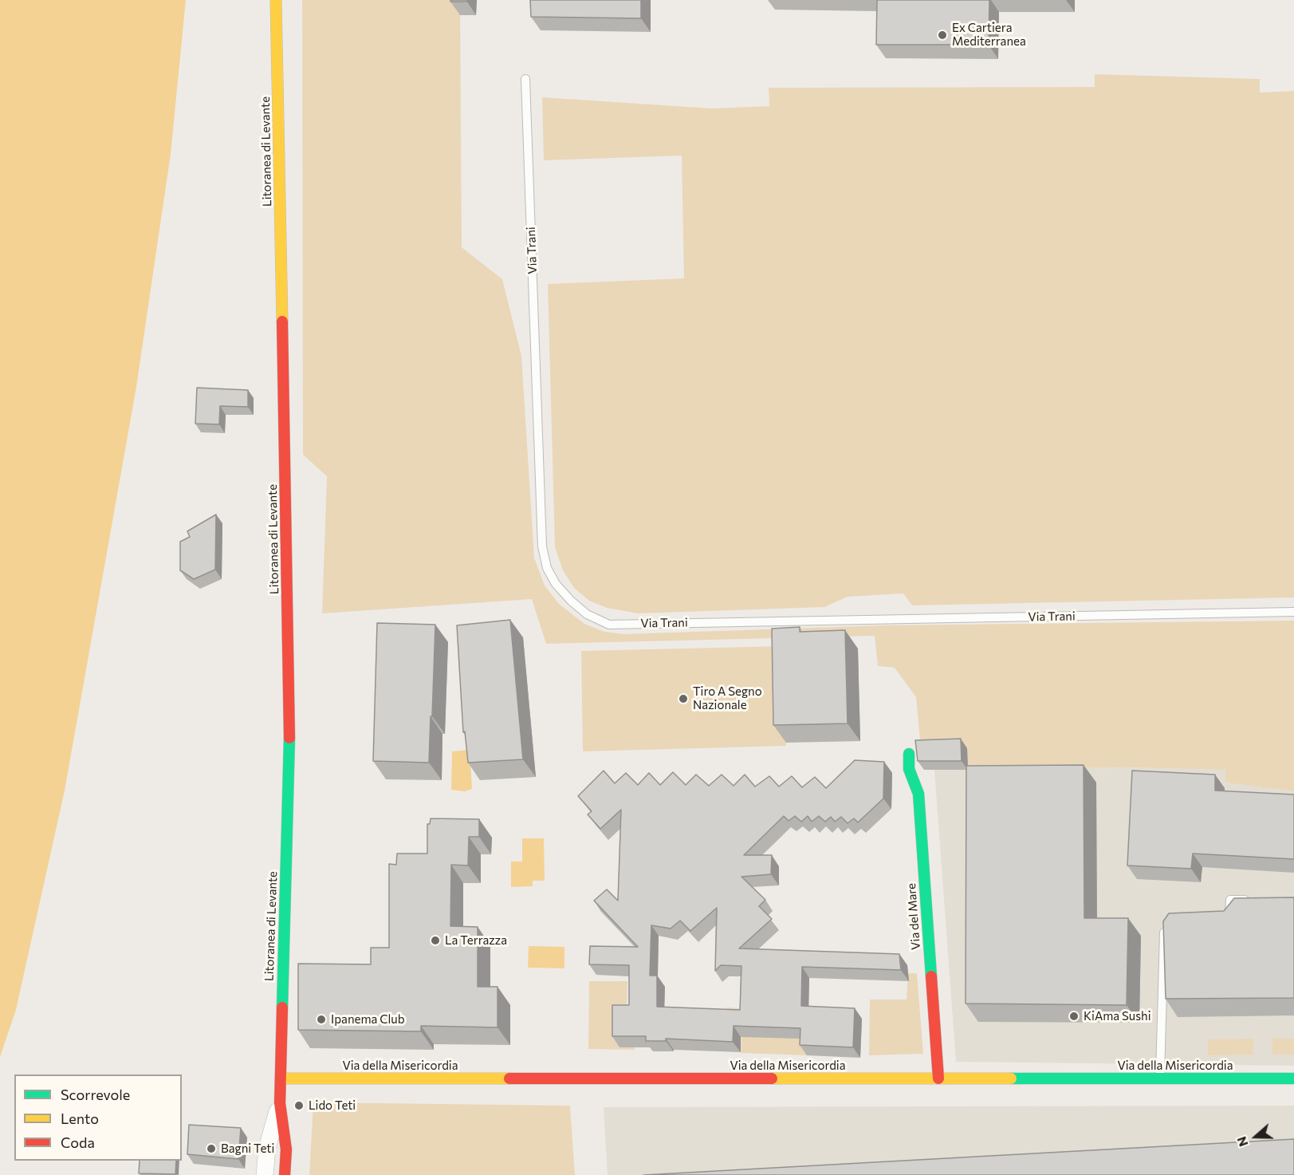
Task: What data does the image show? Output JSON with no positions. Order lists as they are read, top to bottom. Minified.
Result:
{"streets":{"street":["Litoranea di Levante","Via del Mare","Via della Misericordia"],"lane":["Via Trani"]},"crossings":[["Litoranea di Levante","Via della Misericordia"],["Via del Mare","Via della Misericordia"]],"places":["Ex Cartiera Mediterranea","Tiro A Segno Nazionale","La Terrazza","KiAma Sushi","Ipanema Club","Lido Teti","Bagni Teti"],"legend":["Scorrevole","Lento","Coda"],"north":"left"}
